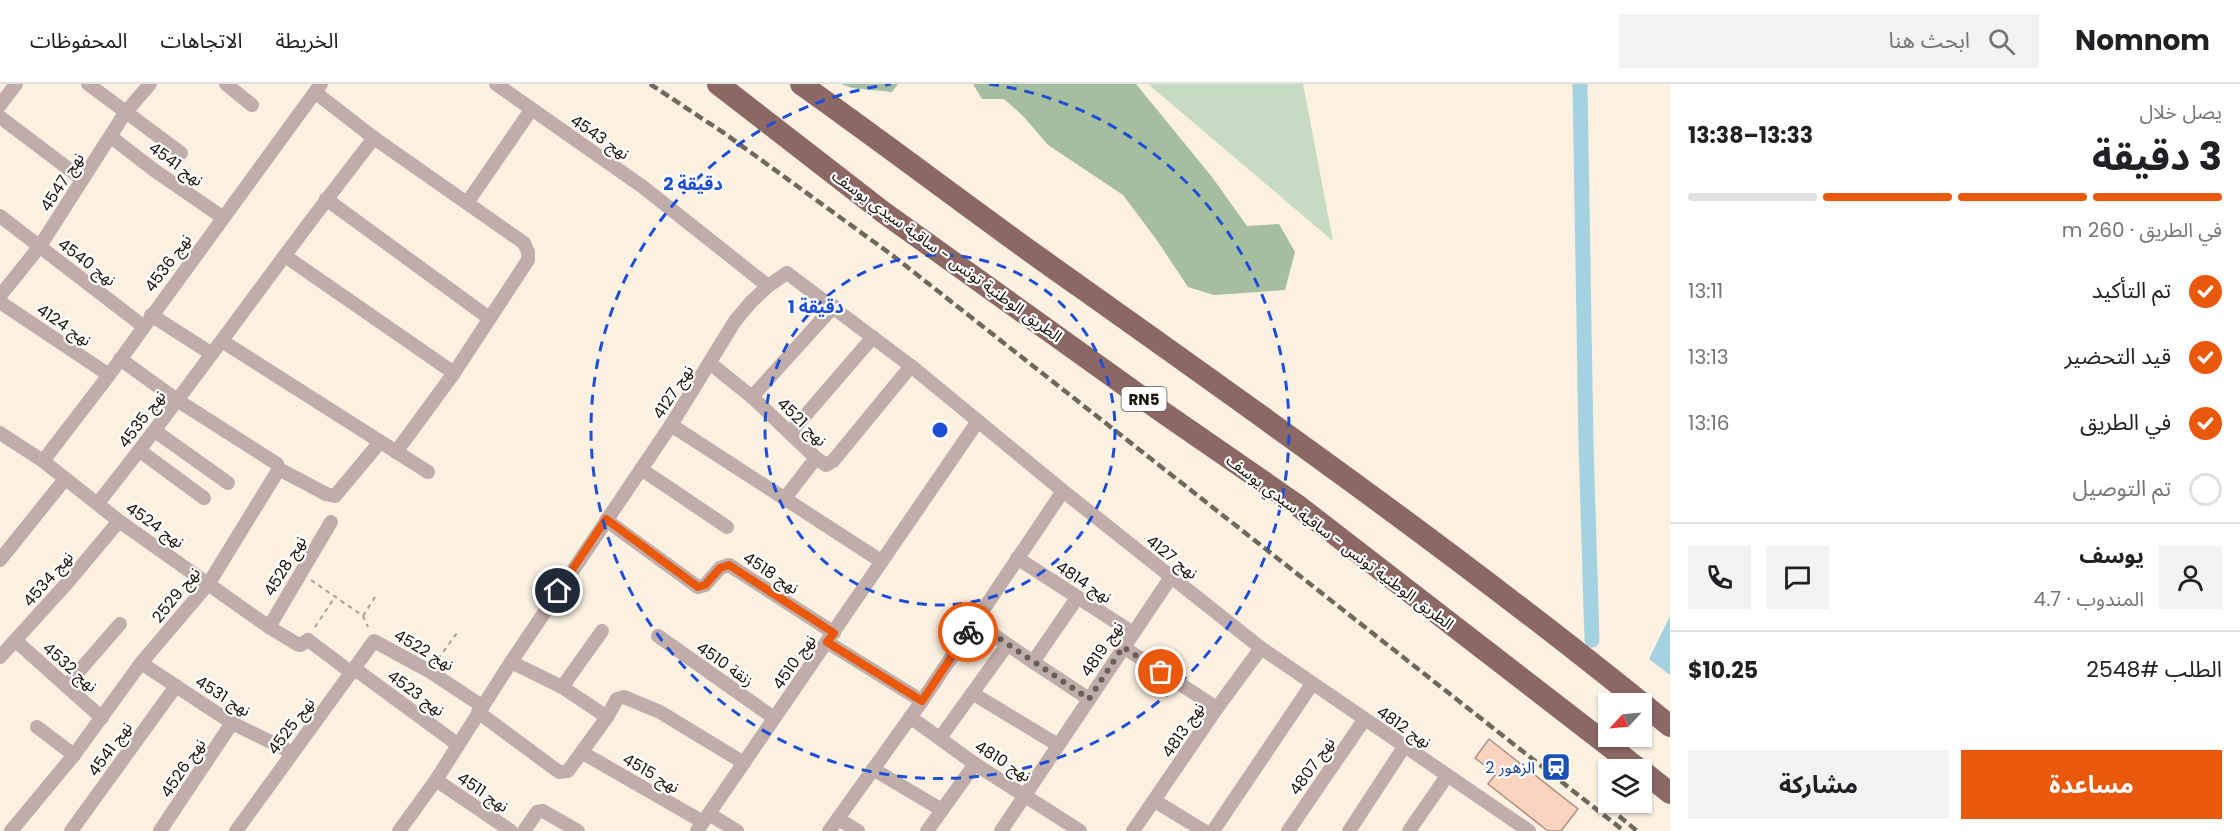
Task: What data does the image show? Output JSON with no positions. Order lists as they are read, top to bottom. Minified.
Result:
{"streets":{"highway":["الطريق الوطنية تونس - ساقية سيدي يوسف","RN5"],"street":["نهج 4543","نهج 4541","نهج 4547","نهج 4540","نهج 4536","نهج 4124","نهج 4127","نهج 4535","نهج 4521","نهج 4524","نهج 4528","نهج 4518","نهج 4534","نهج 4814","نهج 2529","نهج 4819","نهج 4522","نهج 4510","زنقة 4510","نهج 4532","نهج 4523","نهج 4531","نهج 4525","نهج 4812","نهج 4813","نهج 4810","نهج 4807","نهج 4526","نهج 4515","نهج 4511"]},"crossings":[["نهج 4543","نهج 4127"],["نهج 4541","نهج 4547"],["نهج 4541","نهج 4536"],["نهج 4541","نهج 4531"],["نهج 4547","نهج 4540"],["نهج 4540","نهج 4536"],["نهج 4540","نهج 4535"],["نهج 4536","نهج 4124"],["نهج 4536","نهج 4524"],["نهج 4127","نهج 4521"],["نهج 4127","نهج 4518"],["نهج 4127","نهج 4819"],["نهج 4127","نهج 4522"],["نهج 4127","نهج 4510"],["نهج 4127","نهج 4523"],["نهج 4127","نهج 4812"],["نهج 4127","نهج 4813"],["نهج 4127","نهج 4511"],["نهج 4535","نهج 4524"],["نهج 4524","نهج 4528"],["نهج 4524","نهج 4534"],["نهج 4524","نهج 2529"],["نهج 4524","نهج 4523"],["نهج 4524","نهج 4525"],["نهج 4518","نهج 4510"],["نهج 4534","نهج 4532"],["نهج 4814","نهج 4819"],["نهج 2529","نهج 4532"],["نهج 2529","نهج 4531"],["نهج 4819","نهج 4810"],["نهج 4522","نهج 4525"],["نهج 4522","نهج 4515"],["نهج 4510","زنقة 4510"],["نهج 4510","نهج 4515"],["نهج 4523","نهج 4525"],["نهج 4531","نهج 4525"],["نهج 4531","نهج 4526"],["نهج 4812","نهج 4813"],["نهج 4812","نهج 4807"]],"places":{"station":["الزهور 2"]},"north":"bottom left","page":{"header":"Nomnom","search":"ابحث هنا","nav":["الخريطة","الاتجاهات","المحفوظات"],"heading":["3 دقيقة","يصل خلال","13:33–13:38"],"panel":["يوسف","المندوب · 4.7","الطلب #2548","$10.25"],"bar":"في الطريق · 260 m","list":[["تم التأكيد","13:11"],["قيد التحضير","13:13"],["في الطريق","13:16"],"تم التوصيل"],"buttons":["مساعدة","مشاركة"]},"rings":["2 دقيقة","1 دقيقة"]}
